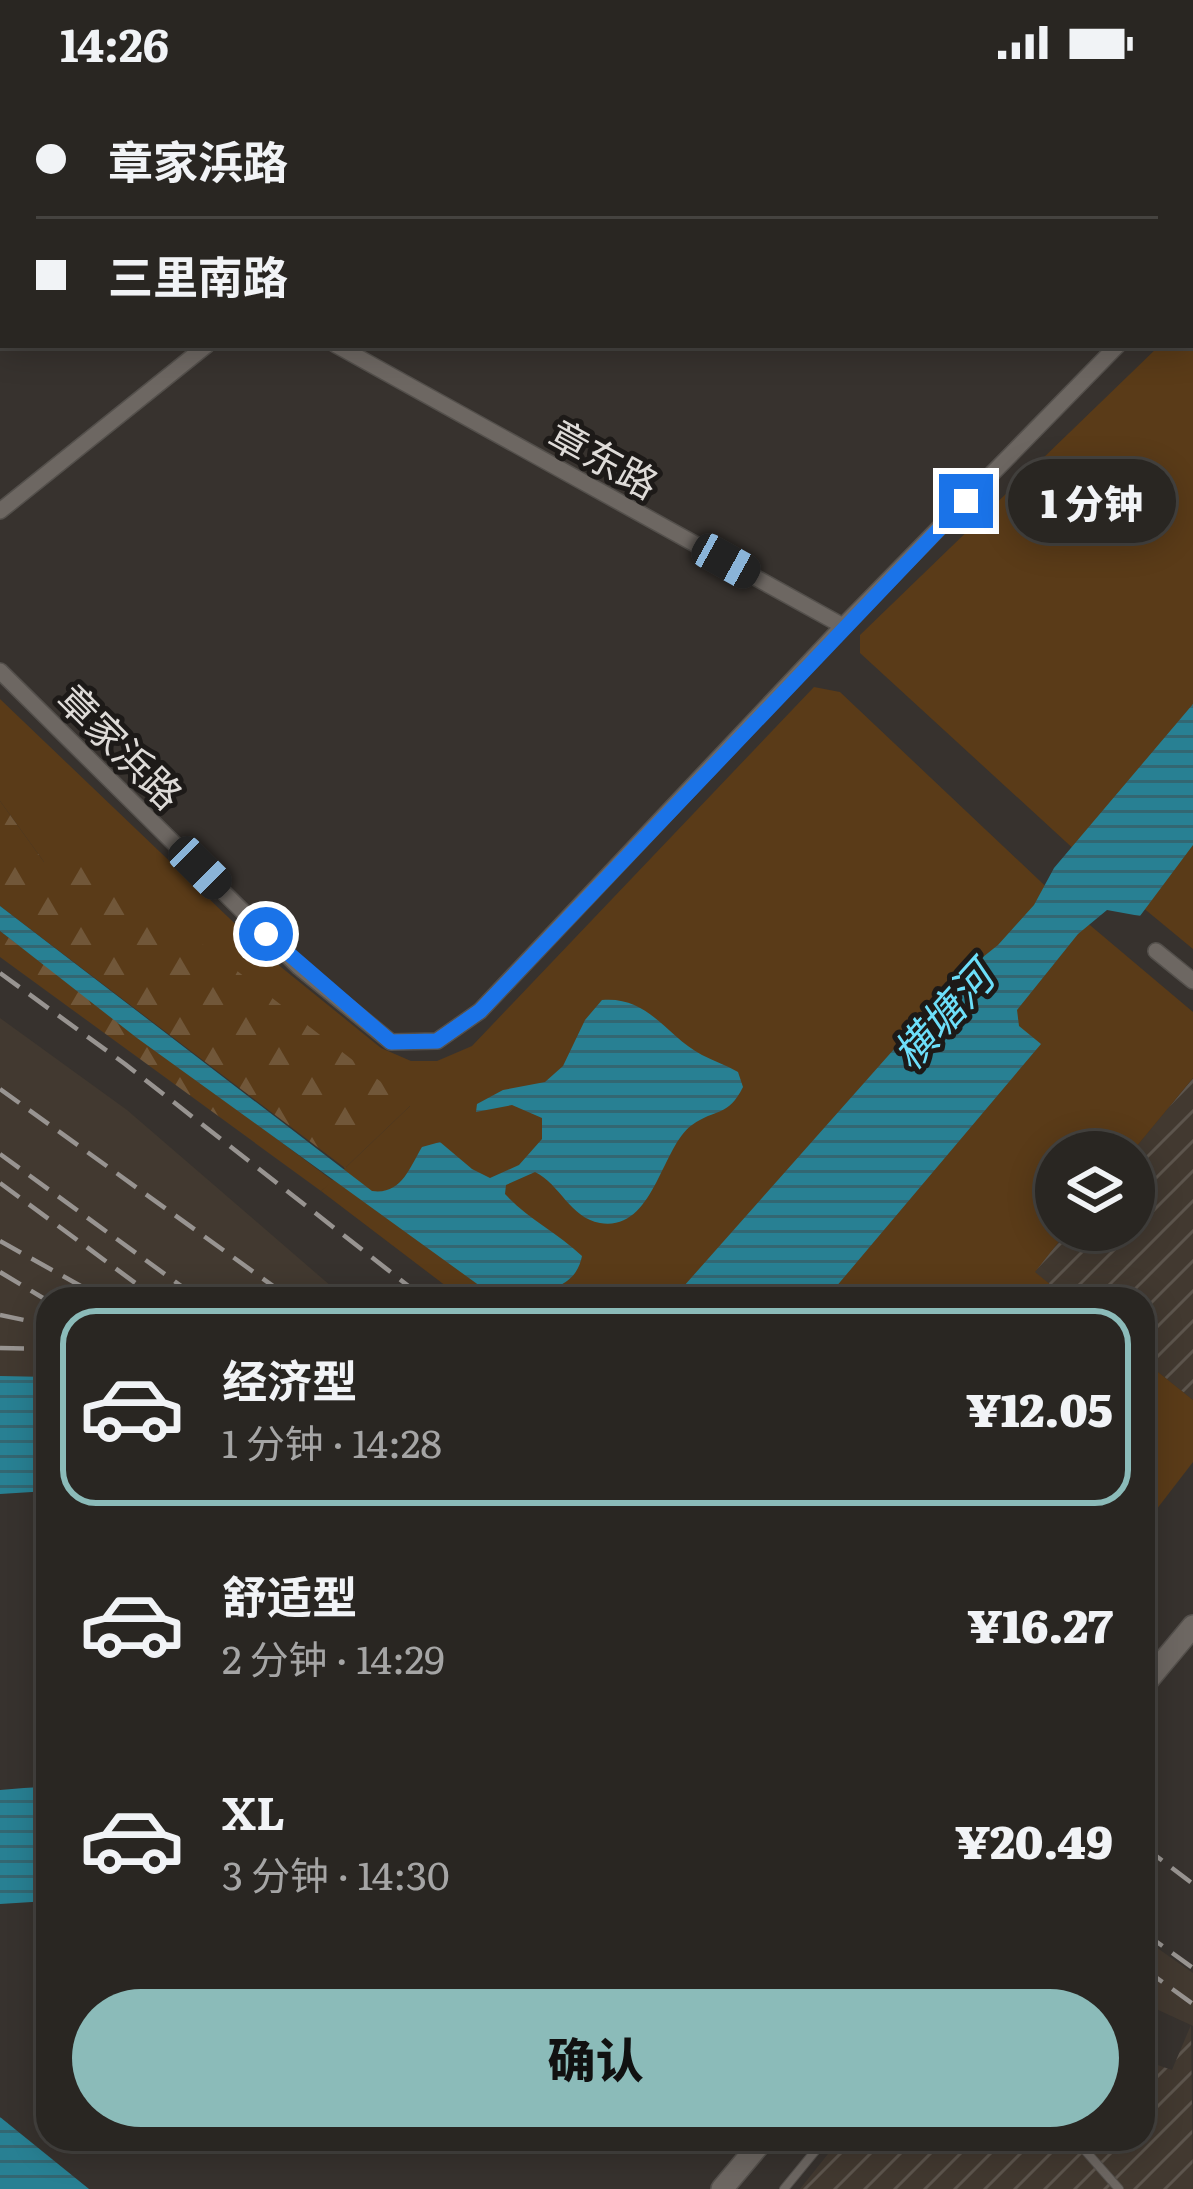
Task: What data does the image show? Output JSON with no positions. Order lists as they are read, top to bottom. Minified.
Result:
{"streets":{"street":["章东路","章家浜路"]},"crossings":[["章东路","章家浜路"]],"water":["横塘河"],"page":{"status":"14:26","banner":["章家浜路","三里南路"],"bubble":"1 分钟","list":[{"name":"经济型","note":"1 分钟 · 14:28","value":"¥12.05"},{"name":"舒适型","note":"2 分钟 · 14:29","value":"¥16.27"},{"name":"XL","note":"3 分钟 · 14:30","value":"¥20.49"}],"buttons":"确认"}}
